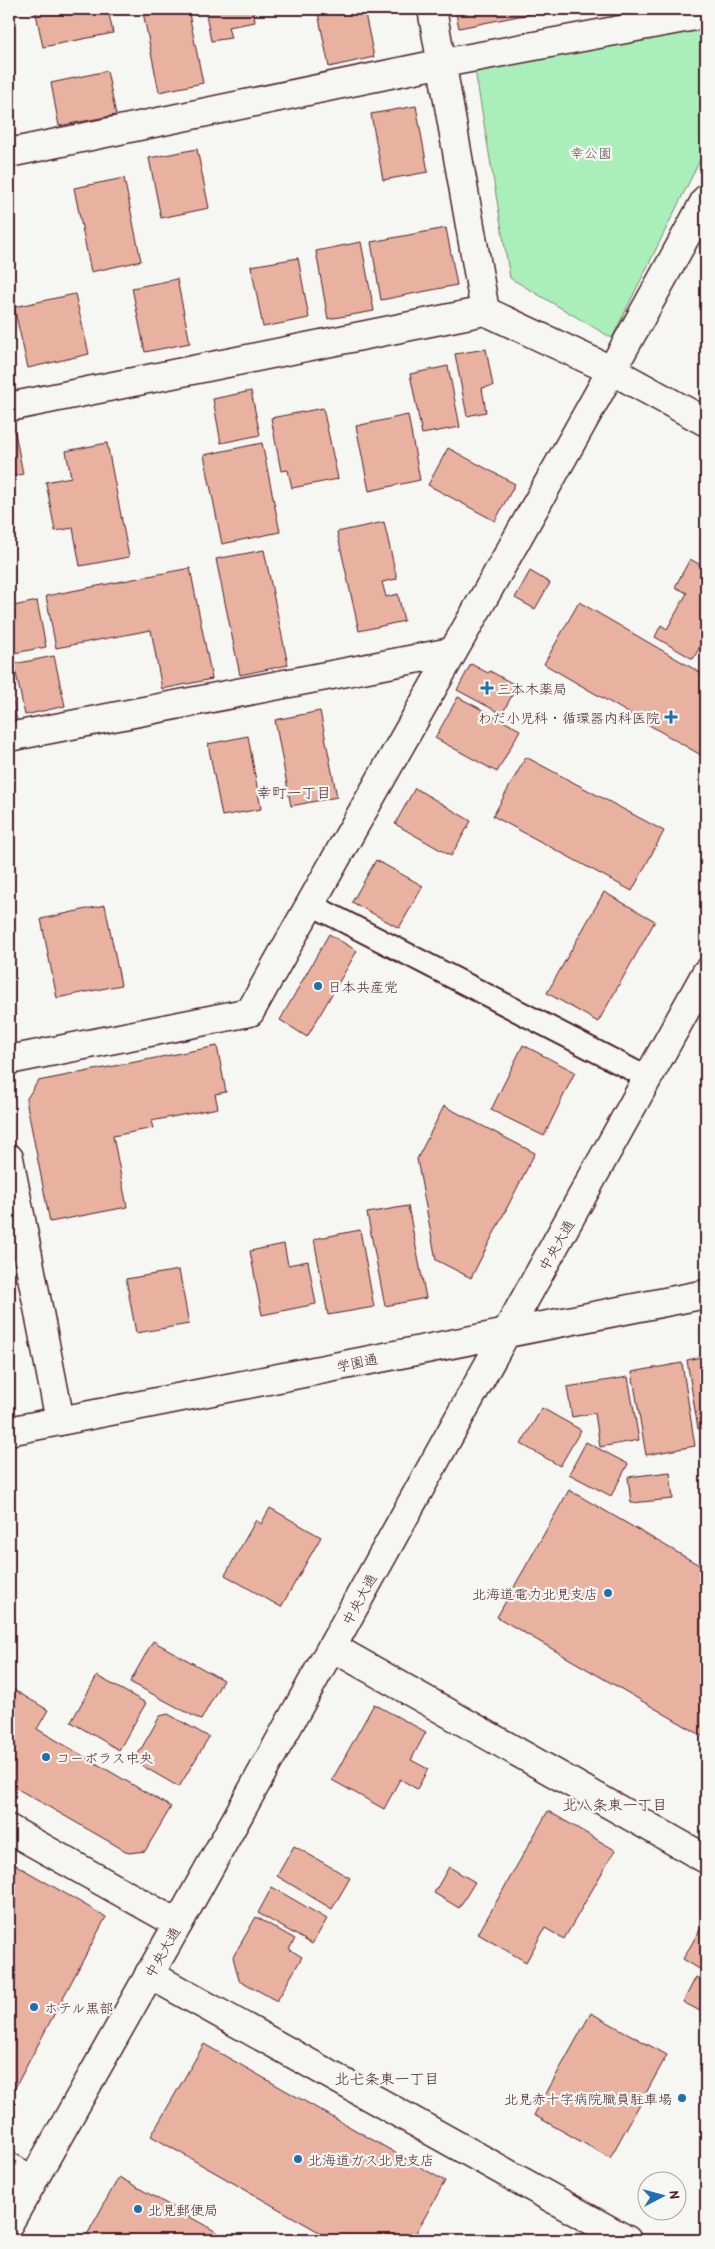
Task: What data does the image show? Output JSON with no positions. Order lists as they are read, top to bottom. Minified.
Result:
{"streets":{"street":["中央大通","学園通"]},"crossings":[["中央大通","学園通"]],"districts":["幸町一丁目","北八条東一丁目","北七条東一丁目"],"parks":["幸公園"],"places":{"health":["三本木薬局","わだ小児科・循環器内科医院"],"other":["日本共産党","北海道電力北見支店","コーポラス中央","ホテル黒部","北見赤十字病院職員駐車場","北海道ガス北見支店","北見郵便局"]},"north":"right"}
